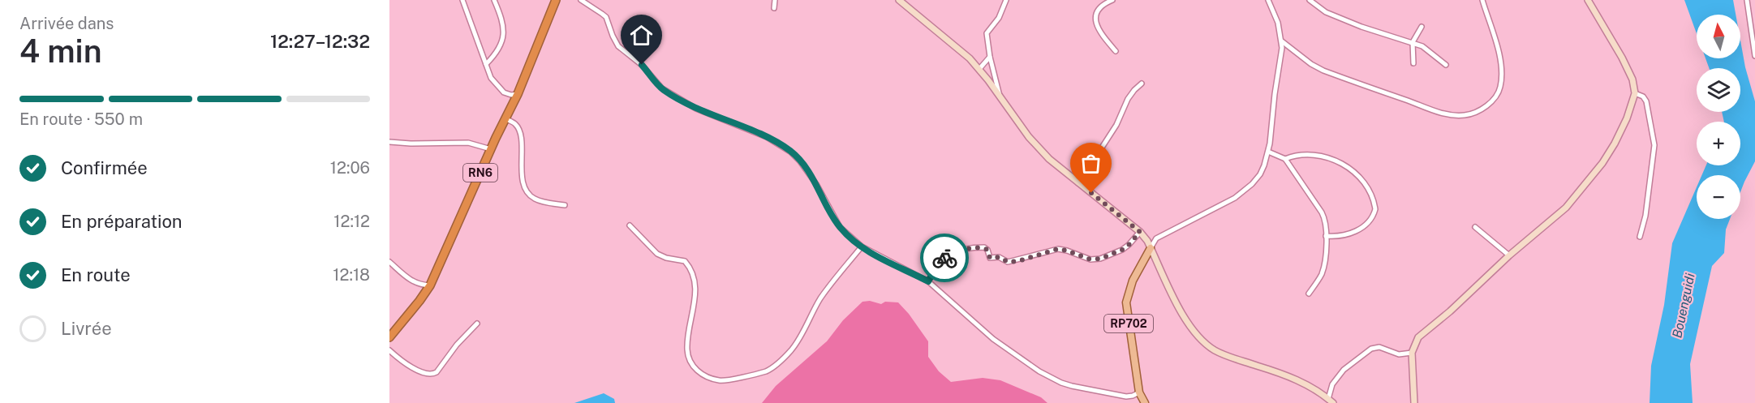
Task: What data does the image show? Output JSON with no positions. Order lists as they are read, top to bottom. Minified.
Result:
{"streets":{"highway":["RN6"],"main road":["RP702"]},"water":["Bouenguidi"],"north":"top","page":{"heading":["4 min","Arrivée dans","12:27–12:32"],"map_buttons":["+","−"],"bar":"En route · 550 m","list":[["Confirmée","12:06"],["En préparation","12:12"],["En route","12:18"],"Livrée"]}}
